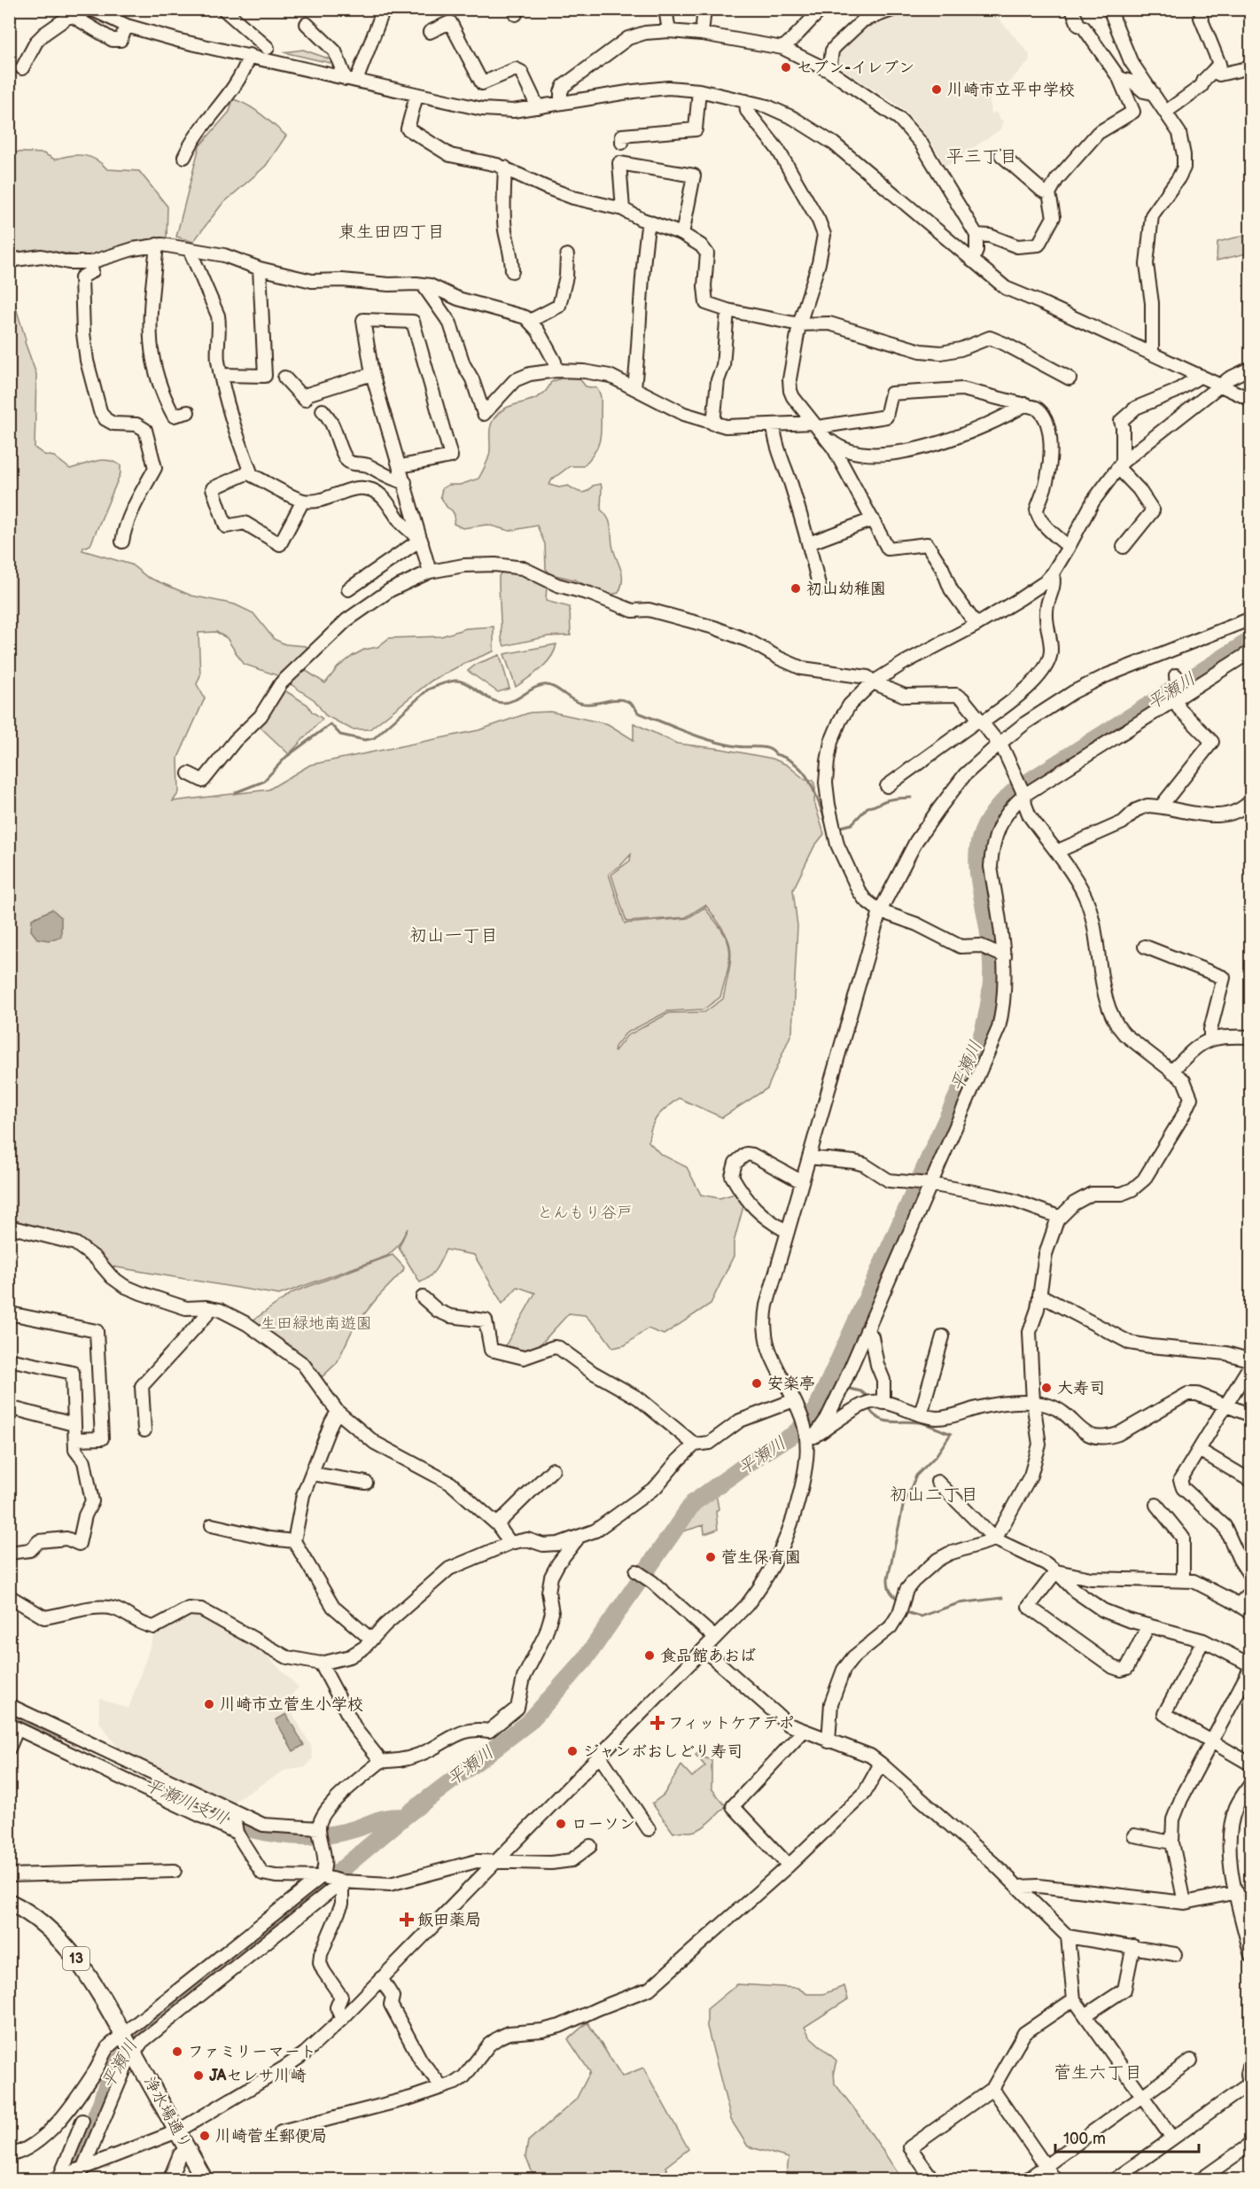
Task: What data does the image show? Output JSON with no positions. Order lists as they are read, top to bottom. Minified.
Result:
{"streets":{"main road":["13","浄水場通り"]},"districts":["平三丁目","東生田四丁目","初山一丁目","初山二丁目","菅生六丁目"],"water":["平瀬川","平瀬川支川"],"parks":["とんもり谷戸","生田緑地南遊園"],"places":{"other":["セブン-イレブン","川崎市立平中学校","初山幼稚園","安楽亭","大寿司","菅生保育園","食品館あおば","川崎市立菅生小学校","ジャンボおしどり寿司","ローソン","ファミリーマート","JAセレサ川崎","川崎菅生郵便局"],"health":["フィットケアデポ","飯田薬局"]},"scale_bar":"100 m"}
